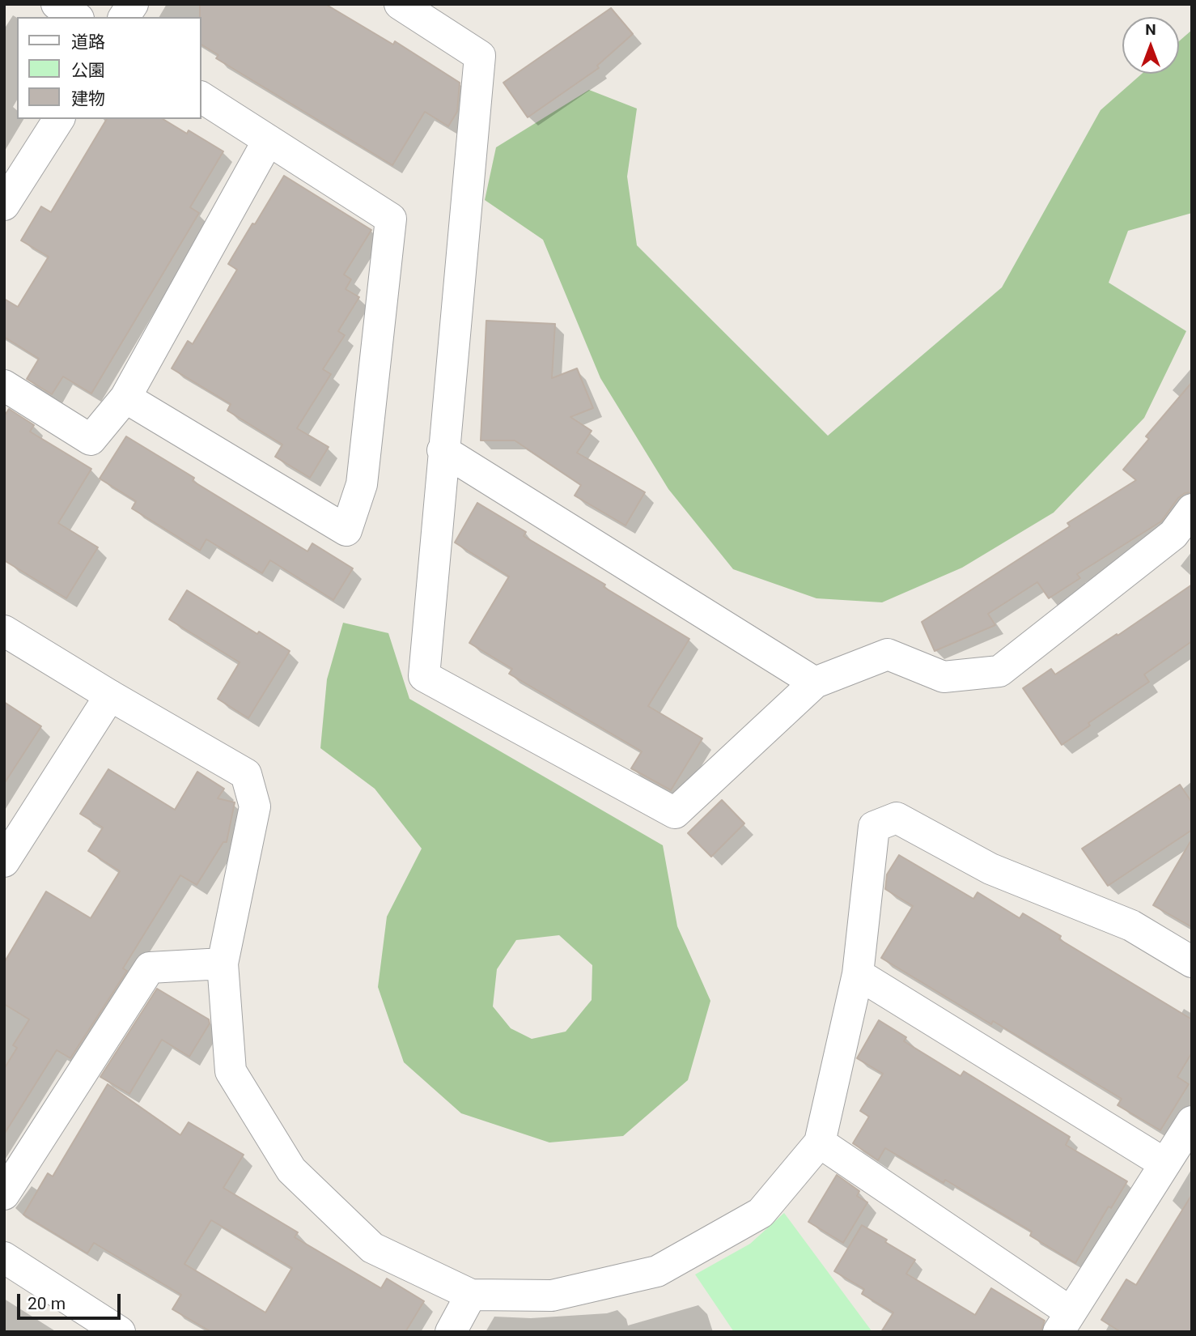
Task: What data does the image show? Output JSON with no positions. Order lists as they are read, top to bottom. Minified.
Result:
{"legend":["道路","公園","建物"],"scale_bar":"20 m","north":"top"}
